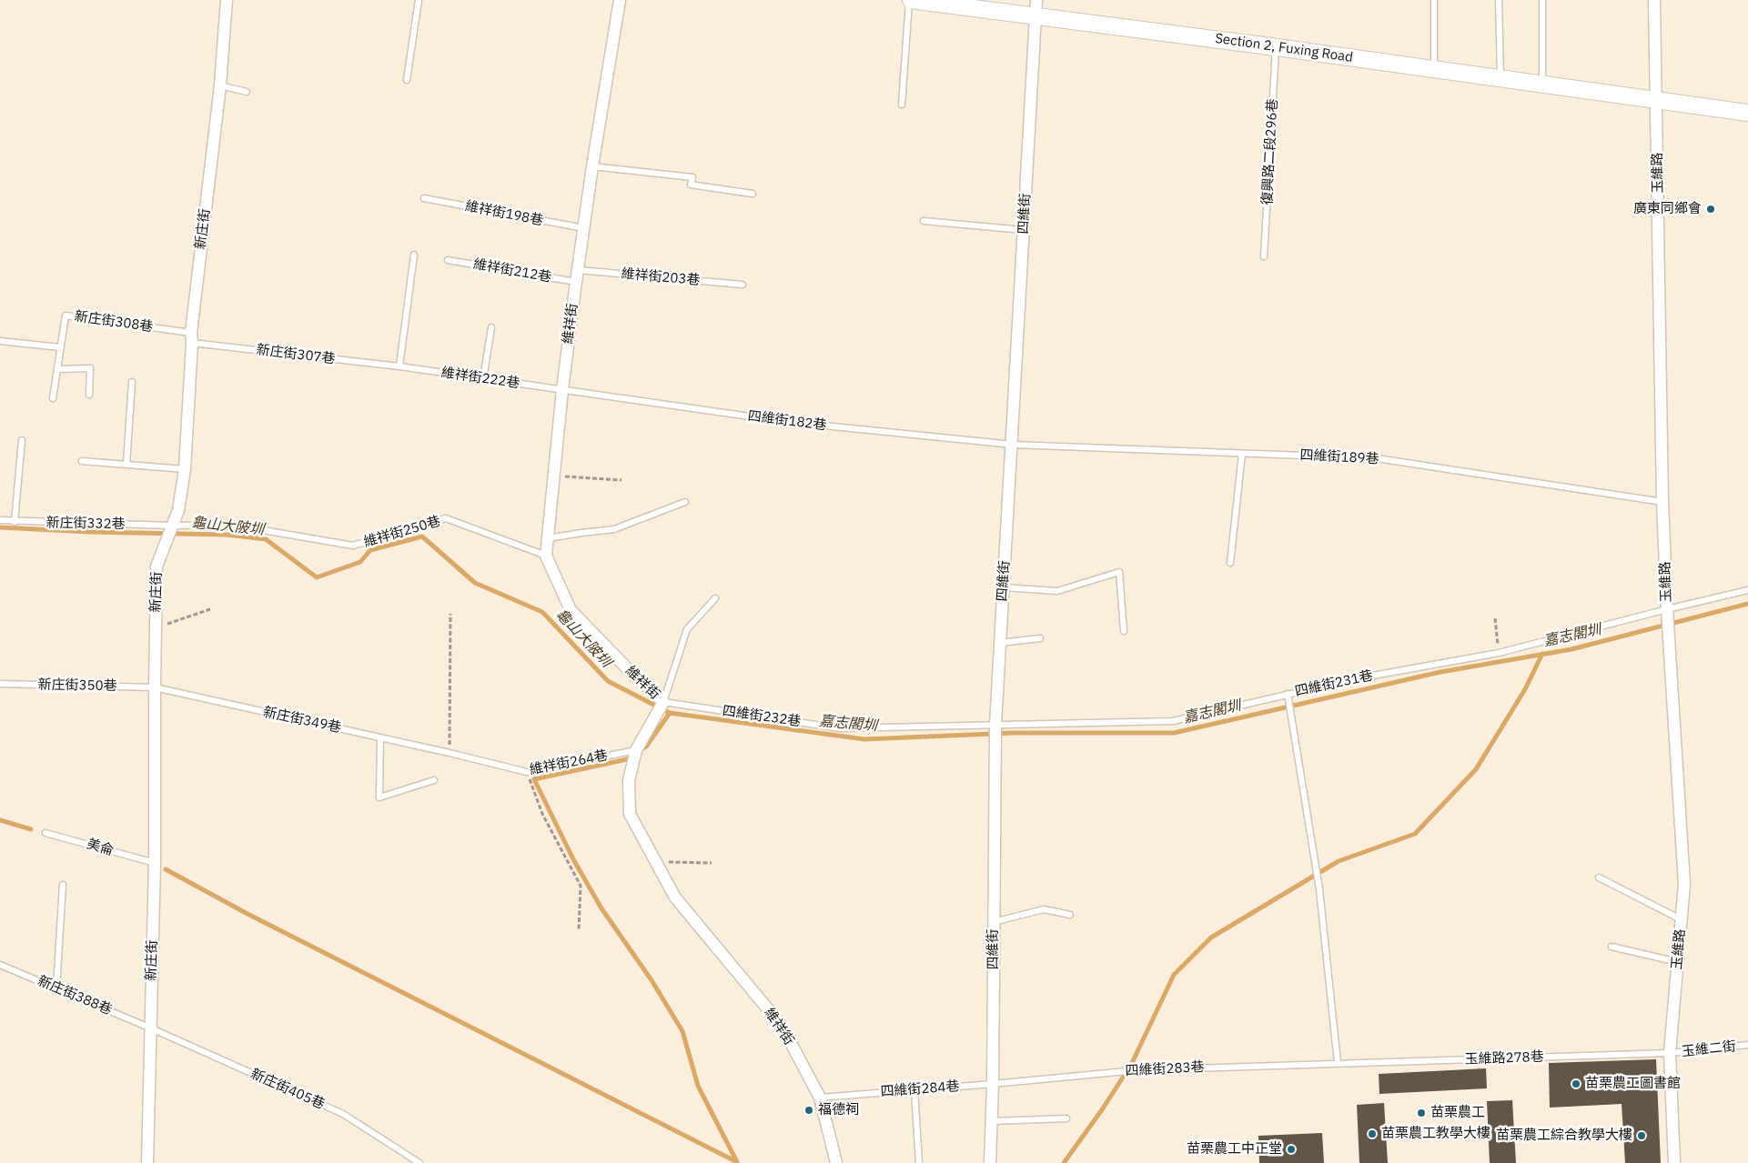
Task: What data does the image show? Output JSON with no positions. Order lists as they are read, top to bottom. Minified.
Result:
{"streets":{"street":["Section 2, Fuxing Road","玉維路","四維街","新庄街","維祥街"],"lane":["復興路二段296巷","維祥街198巷","維祥街212巷","維祥街203巷","新庄街308巷","新庄街307巷","維祥街222巷","四維街182巷","四維街189巷","新庄街332巷","維祥街250巷","四維街231巷","新庄街350巷","四維街232巷","新庄街349巷","維祥街264巷","美侖","新庄街388巷","玉維二街","玉維路278巷","四維街283巷","新庄街405巷","四維街284巷"]},"crossings":[["Section 2, Fuxing Road","復興路二段296巷"],["Section 2, Fuxing Road","玉維路"],["Section 2, Fuxing Road","四維街"],["玉維路","四維街189巷"],["玉維路","四維街231巷"],["玉維路","玉維二街"],["玉維路","玉維路278巷"],["維祥街198巷","維祥街"],["四維街","四維街182巷"],["四維街","四維街189巷"],["四維街","四維街231巷"],["四維街","四維街232巷"],["四維街","四維街283巷"],["四維街","四維街284巷"],["新庄街","新庄街308巷"],["新庄街","新庄街307巷"],["新庄街","新庄街332巷"],["新庄街","維祥街250巷"],["新庄街","新庄街350巷"],["新庄街","新庄街349巷"],["新庄街","美侖"],["新庄街","新庄街388巷"],["新庄街","新庄街405巷"],["維祥街212巷","維祥街203巷"],["維祥街212巷","維祥街"],["維祥街203巷","維祥街"],["新庄街308巷","新庄街307巷"],["維祥街","維祥街222巷"],["維祥街","四維街182巷"],["維祥街","維祥街250巷"],["維祥街","四維街232巷"],["維祥街","維祥街264巷"],["維祥街","四維街284巷"],["新庄街307巷","維祥街222巷"],["維祥街222巷","四維街182巷"],["四維街182巷","四維街189巷"],["新庄街332巷","維祥街250巷"],["四維街231巷","四維街232巷"],["新庄街350巷","新庄街349巷"],["新庄街349巷","維祥街264巷"],["新庄街388巷","新庄街405巷"],["玉維二街","玉維路278巷"],["玉維路278巷","四維街283巷"],["四維街283巷","四維街284巷"]],"water":["龜山大陂圳","嘉志閣圳"],"places":["廣東同鄉會","苗栗農工圖書館","福德祠","苗栗農工","苗栗農工教學大樓","苗栗農工綜合教學大樓","苗栗農工中正堂"]}
